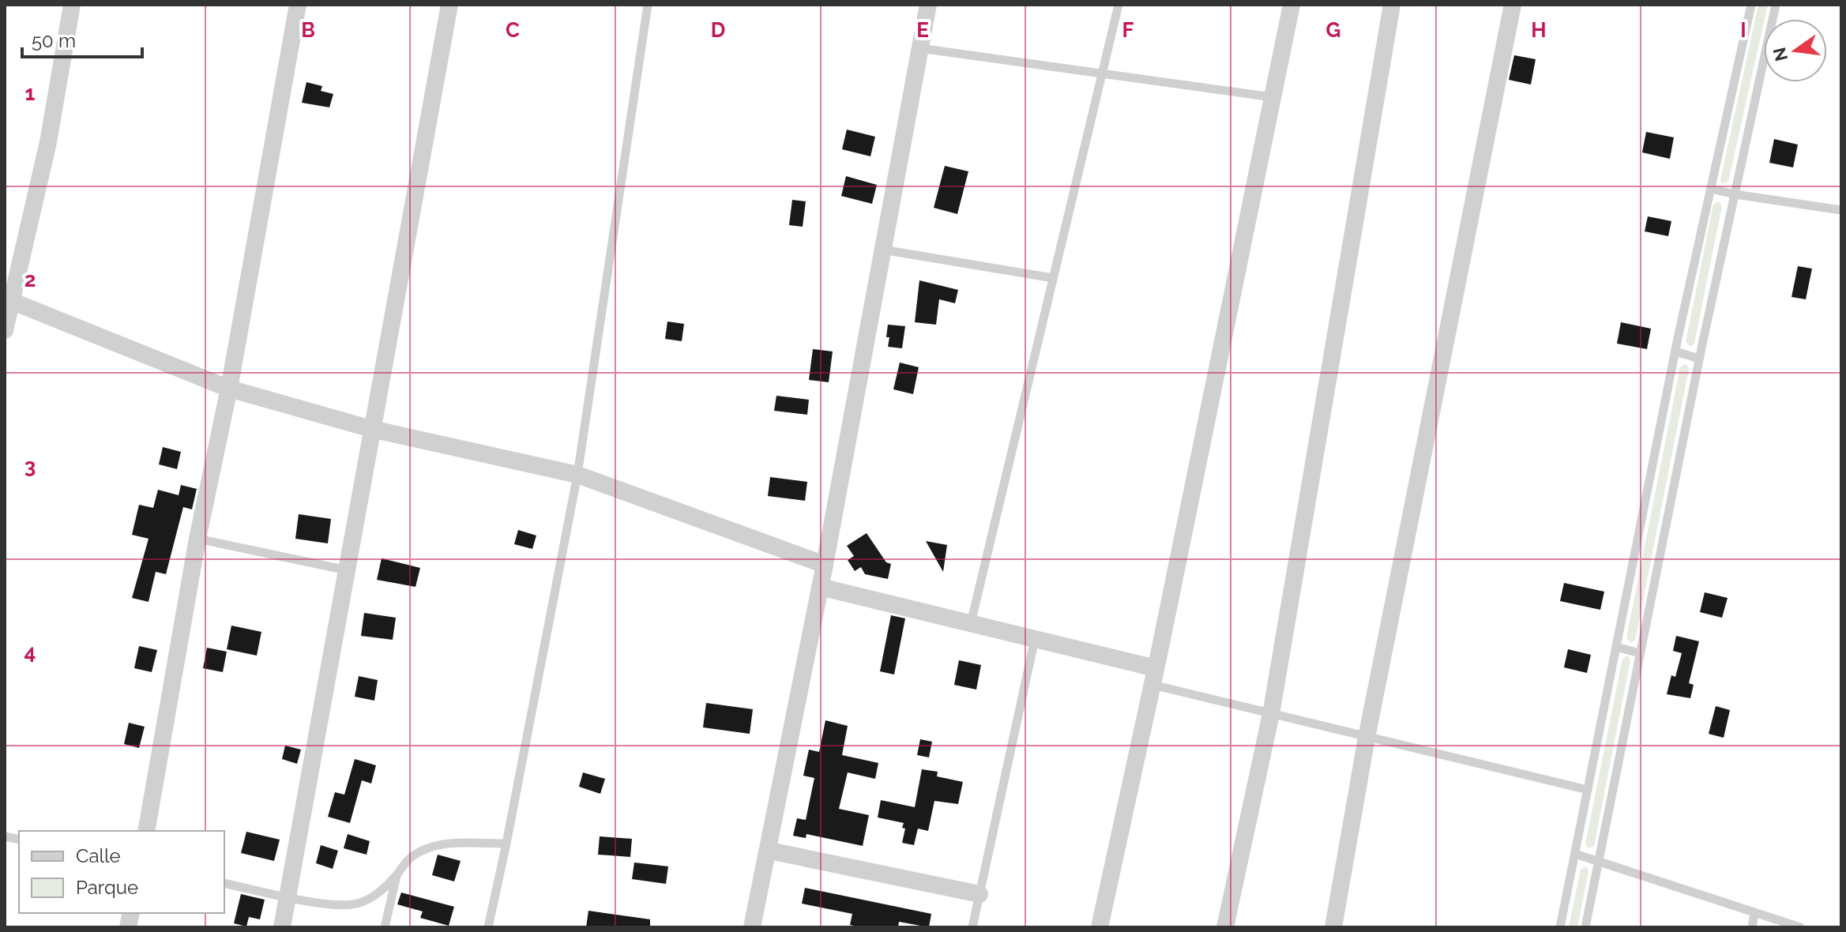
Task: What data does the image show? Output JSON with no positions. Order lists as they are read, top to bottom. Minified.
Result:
{"legend":["Calle","Parque"],"scale_bar":"50 m","north":"left","grid":{"columns":["B","C","D","E","F","G","H","I"],"rows":["1","2","3","4"]}}
